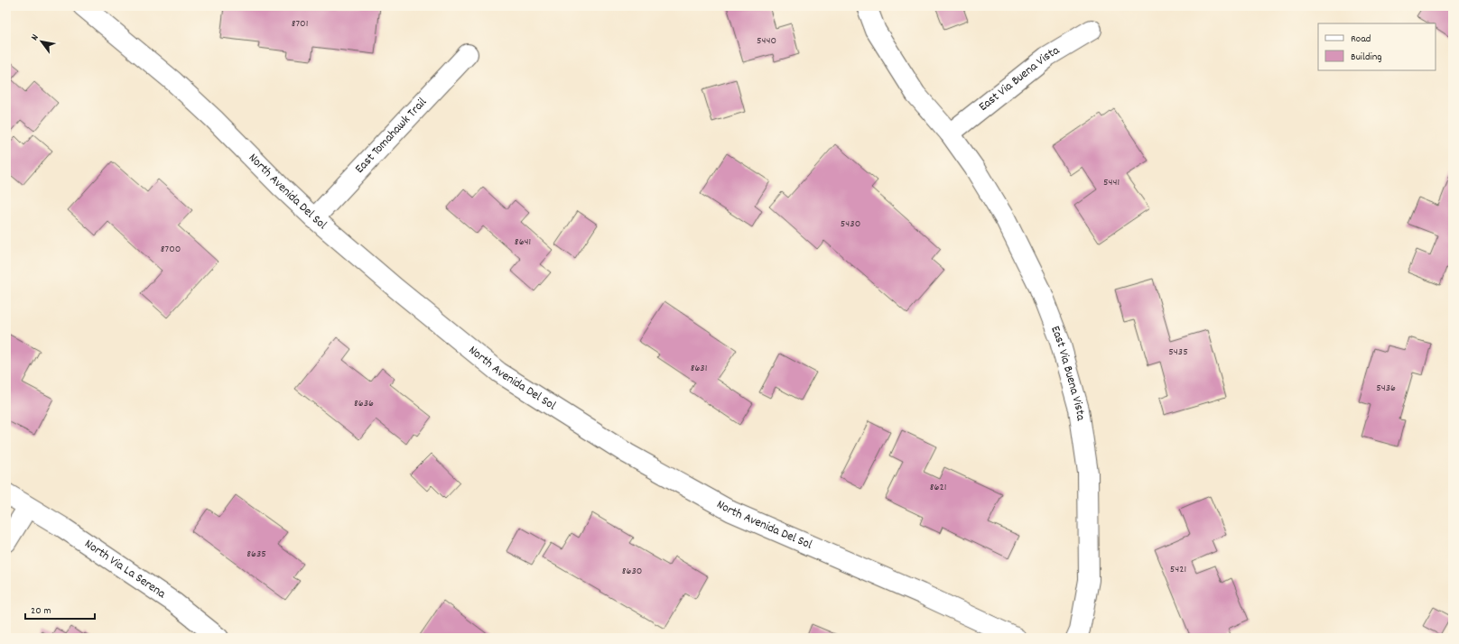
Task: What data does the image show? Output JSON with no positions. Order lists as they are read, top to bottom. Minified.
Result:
{"streets":{"street":["East Via Buena Vista","East Tomahawk Trail","North Avenida Del Sol","North Via La Serena"]},"crossings":[["East Tomahawk Trail","North Avenida Del Sol"]],"house_numbers":["8701","5440","5441","5430","8641","8700","5435","8631","5436","8636","8621","8635","5421","8630"],"legend":["Road","Building"],"scale_bar":"20 m","north":"top left"}
